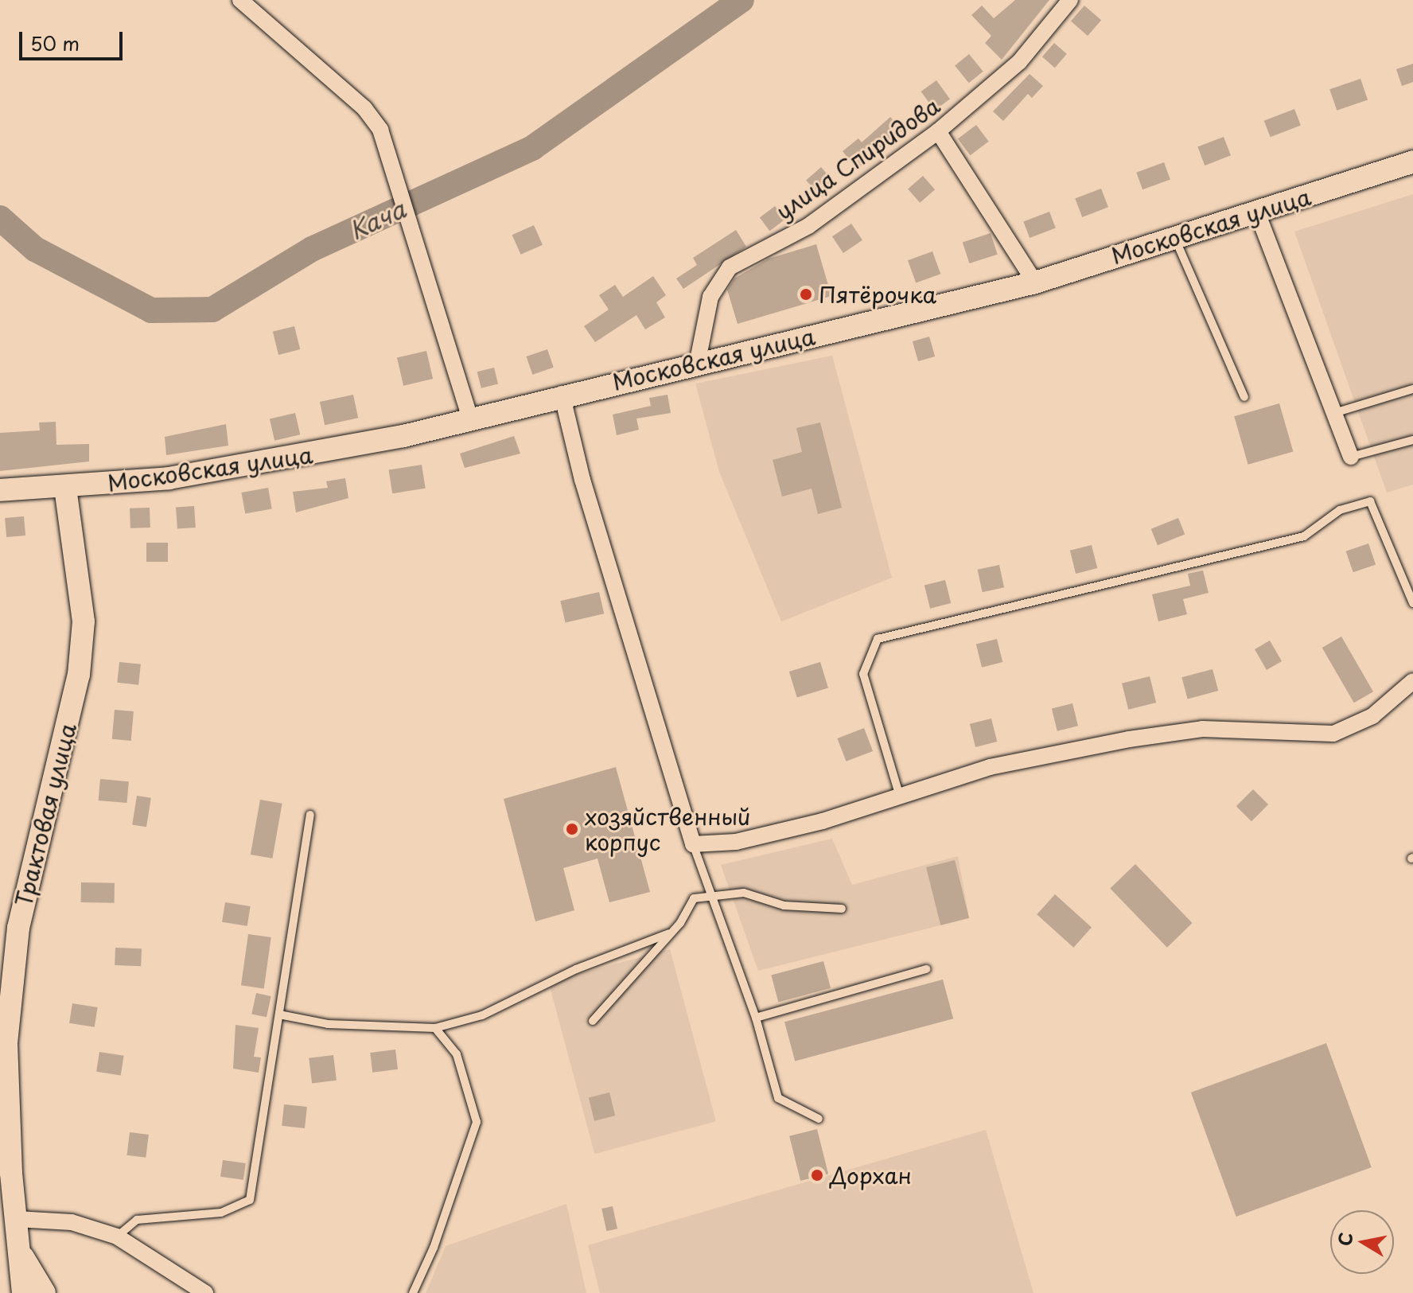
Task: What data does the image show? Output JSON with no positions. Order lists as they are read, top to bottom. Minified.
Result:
{"streets":{"street":["улица Спиридова","Московская улица","Трактовая улица"]},"crossings":[["улица Спиридова","Московская улица"],["Московская улица","Трактовая улица"]],"water":["Кача"],"places":["Пятёрочка","хозяйственный корпус","Дорхан"],"scale_bar":"50 m","north":"left"}
